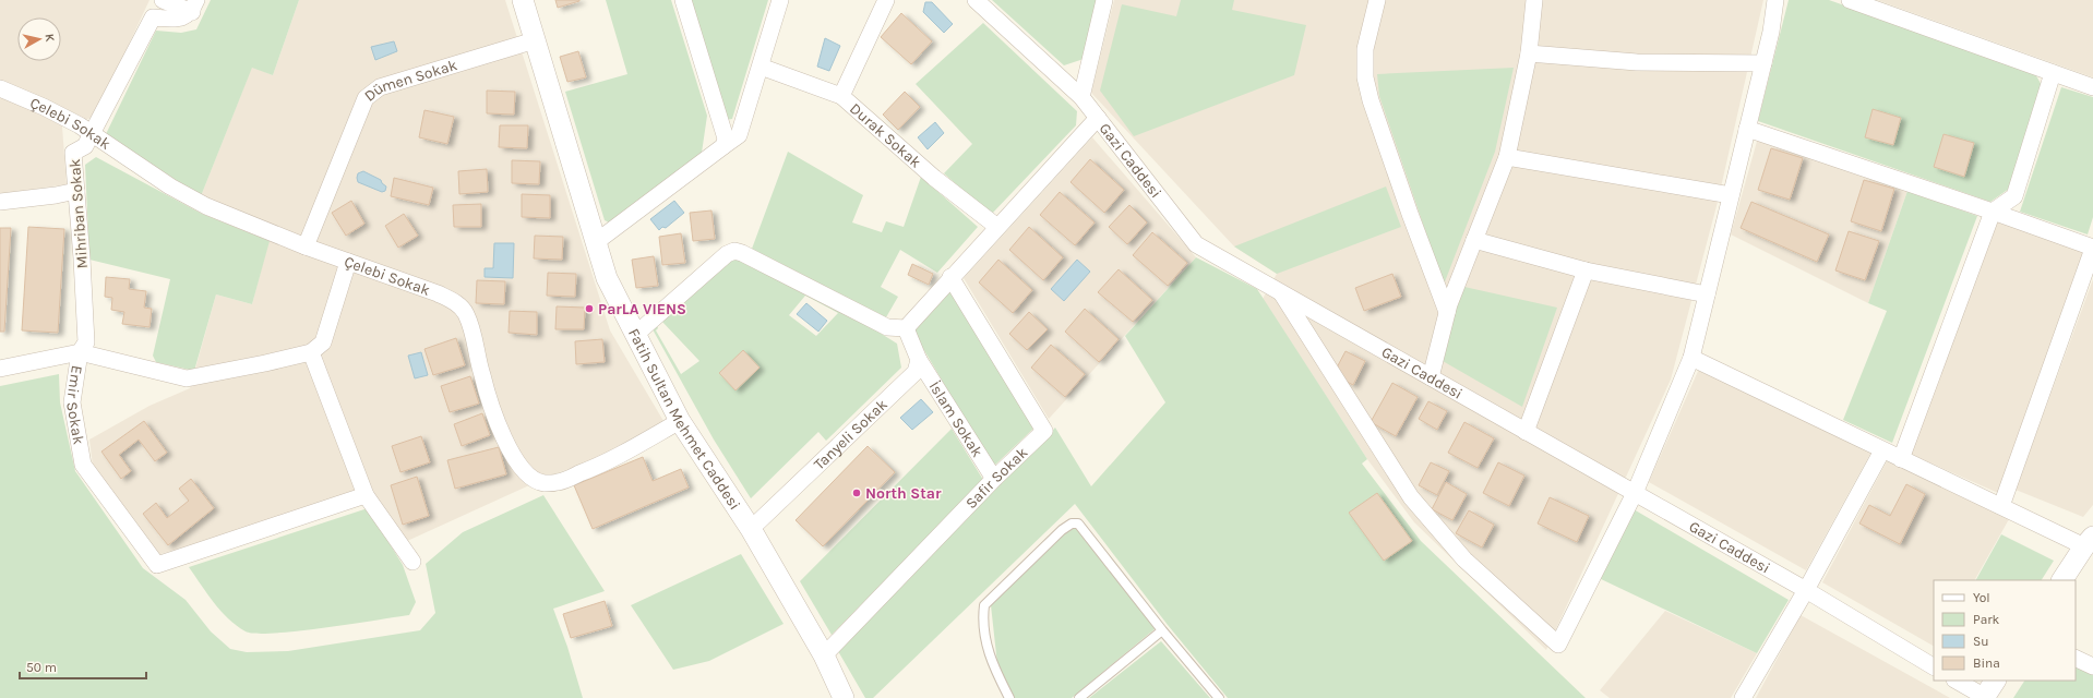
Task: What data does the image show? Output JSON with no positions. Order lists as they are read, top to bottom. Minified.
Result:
{"streets":{"street":["Dümen Sokak","Çelebi Sokak","Durak Sokak","Gazi Caddesi","Mihriban Sokak","Emir Sokak","Fatih Sultan Mehmet Caddesi","İslam Sokak","Tanyeli Sokak","Safir Sokak"]},"crossings":[["Dümen Sokak","Çelebi Sokak"],["Dümen Sokak","Fatih Sultan Mehmet Caddesi"],["Çelebi Sokak","Mihriban Sokak"],["Çelebi Sokak","Fatih Sultan Mehmet Caddesi"],["Mihriban Sokak","Emir Sokak"],["Fatih Sultan Mehmet Caddesi","Tanyeli Sokak"],["Fatih Sultan Mehmet Caddesi","Safir Sokak"],["İslam Sokak","Tanyeli Sokak"],["İslam Sokak","Safir Sokak"]],"places":["ParLA VIENS","North Star"],"legend":["Yol","Park","Su","Bina"],"scale_bar":"50 m","north":"right"}
